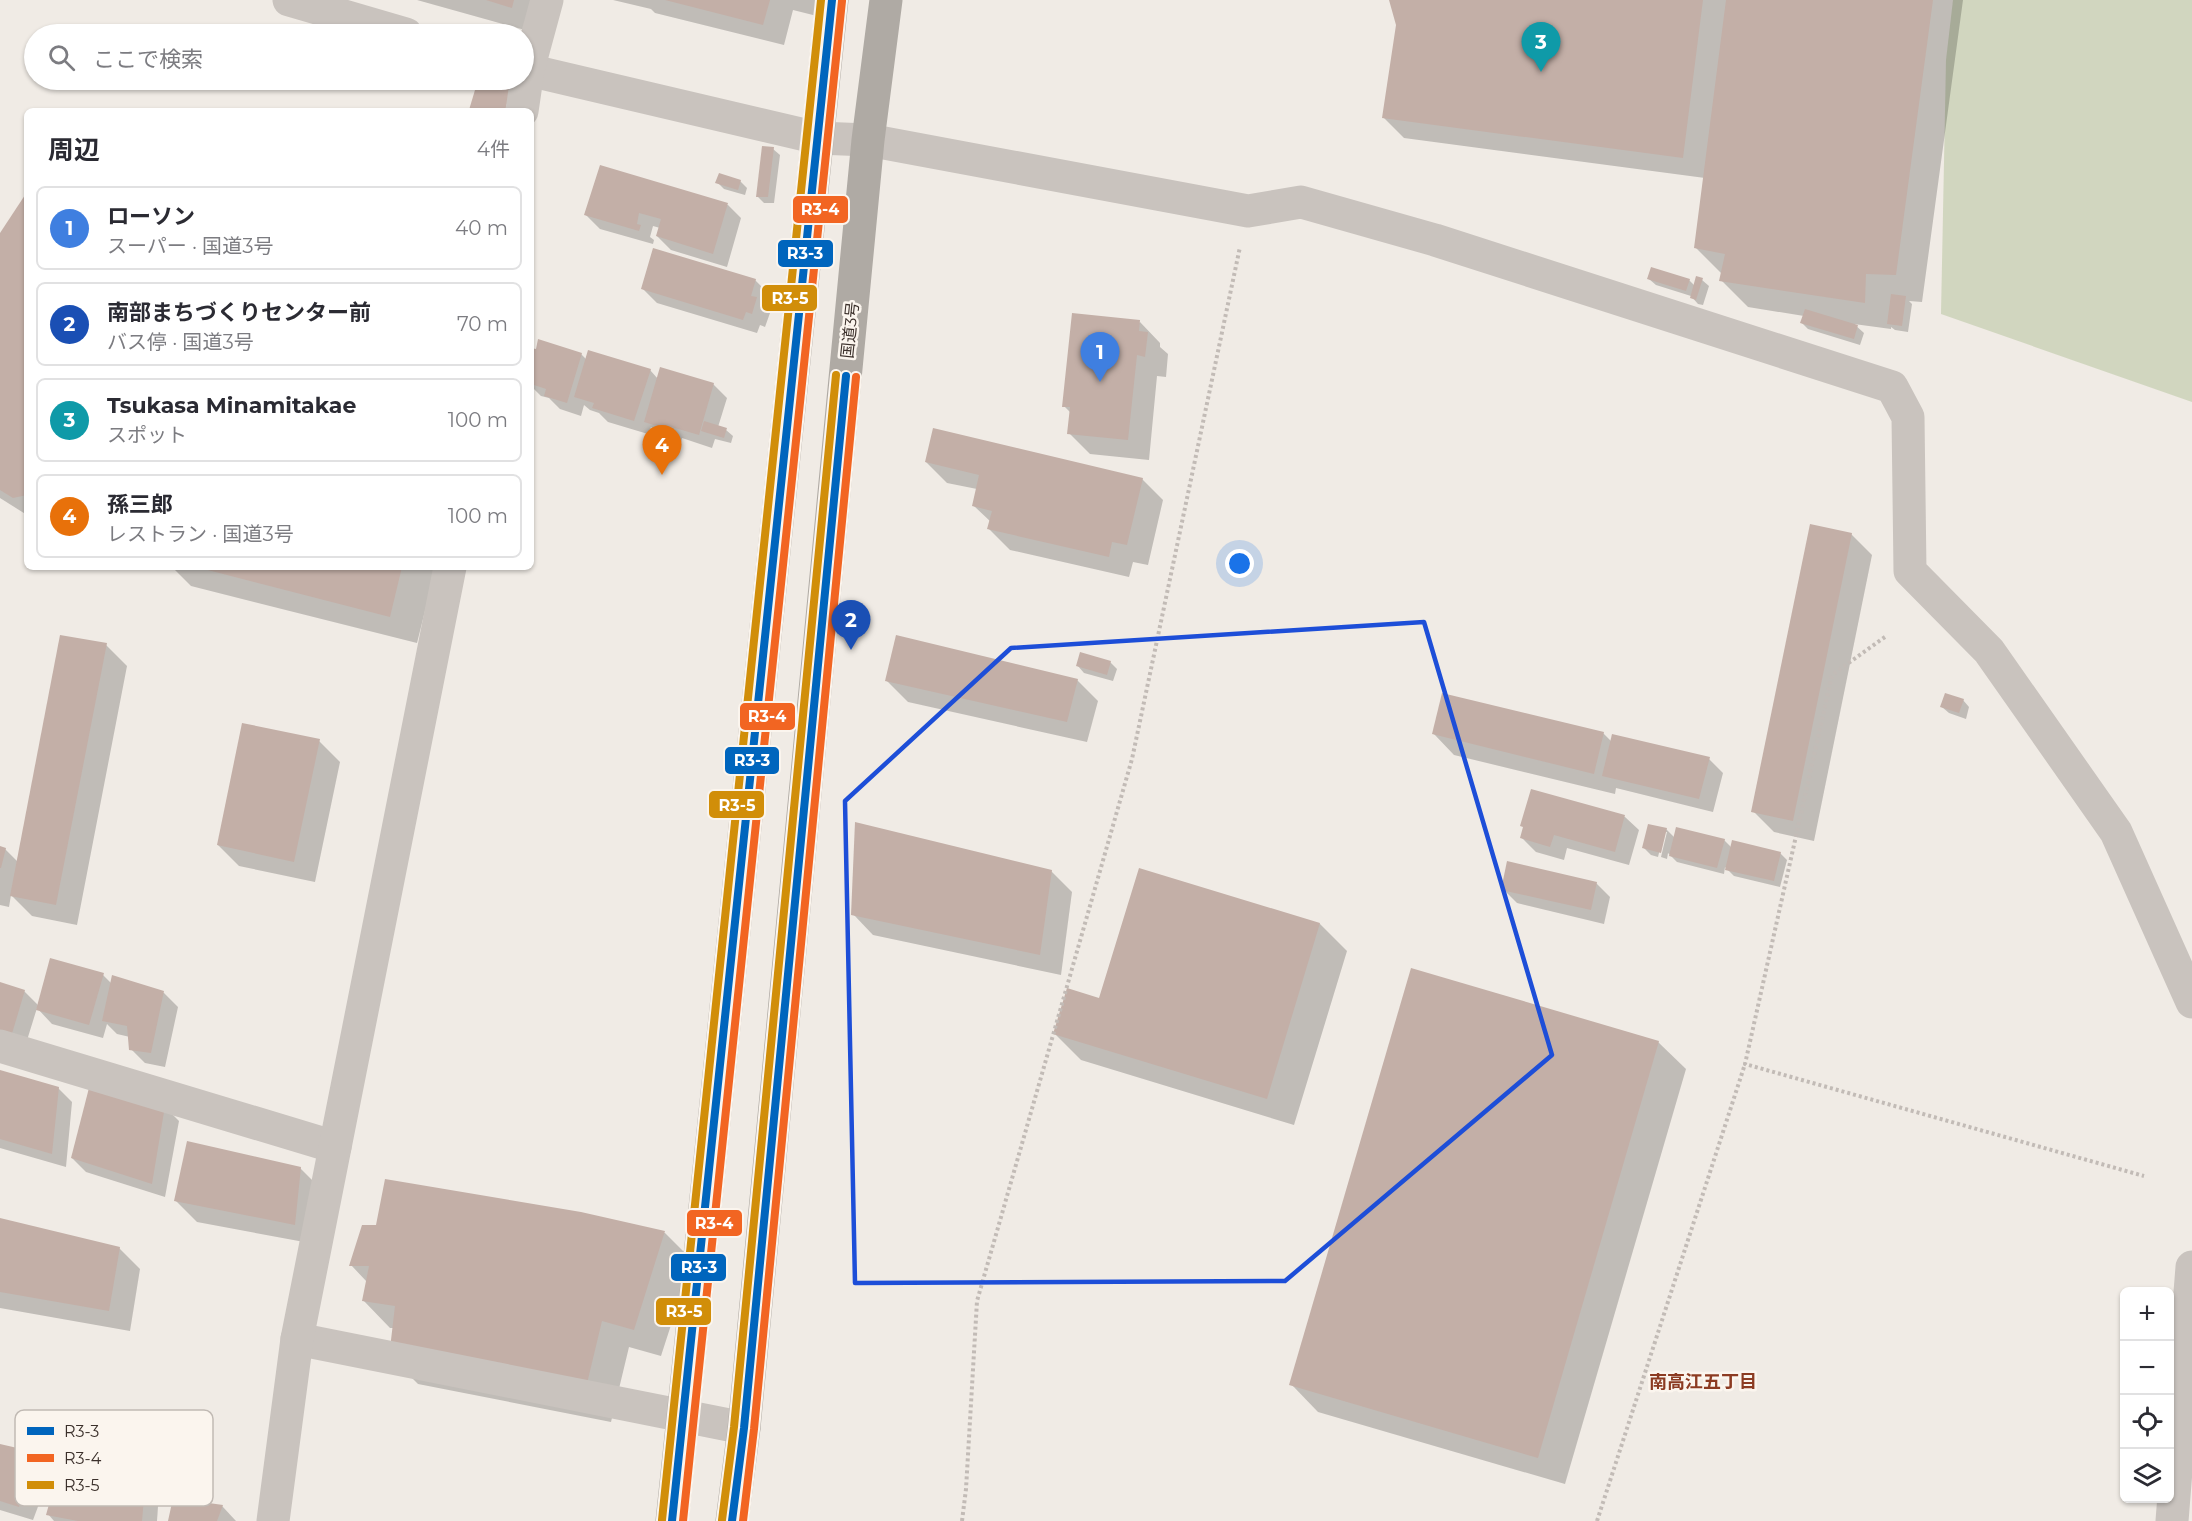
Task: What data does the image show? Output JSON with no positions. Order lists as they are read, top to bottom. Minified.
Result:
{"streets":{"highway":["国道3号"]},"districts":["南高江五丁目"],"lines":["transit line R3-3","transit line R3-5","transit line R3-4"],"legend":["R3-3","R3-4","R3-5"],"page":{"pins":["3","1","4","2"],"search":"ここで検索","heading":["周辺","4件"],"list":[{"mark":"1","name":"ローソン","note":"スーパー · 国道3号","value":"40 m"},{"mark":"2","name":"南部まちづくりセンター前","note":"バス停 · 国道3号","value":"70 m"},{"mark":"3","name":"Tsukasa Minamitakae","note":"スポット","value":"100 m"},{"mark":"4","name":"孫三郎","note":"レストラン · 国道3号","value":"100 m"}],"map_buttons":["+","−"]}}
